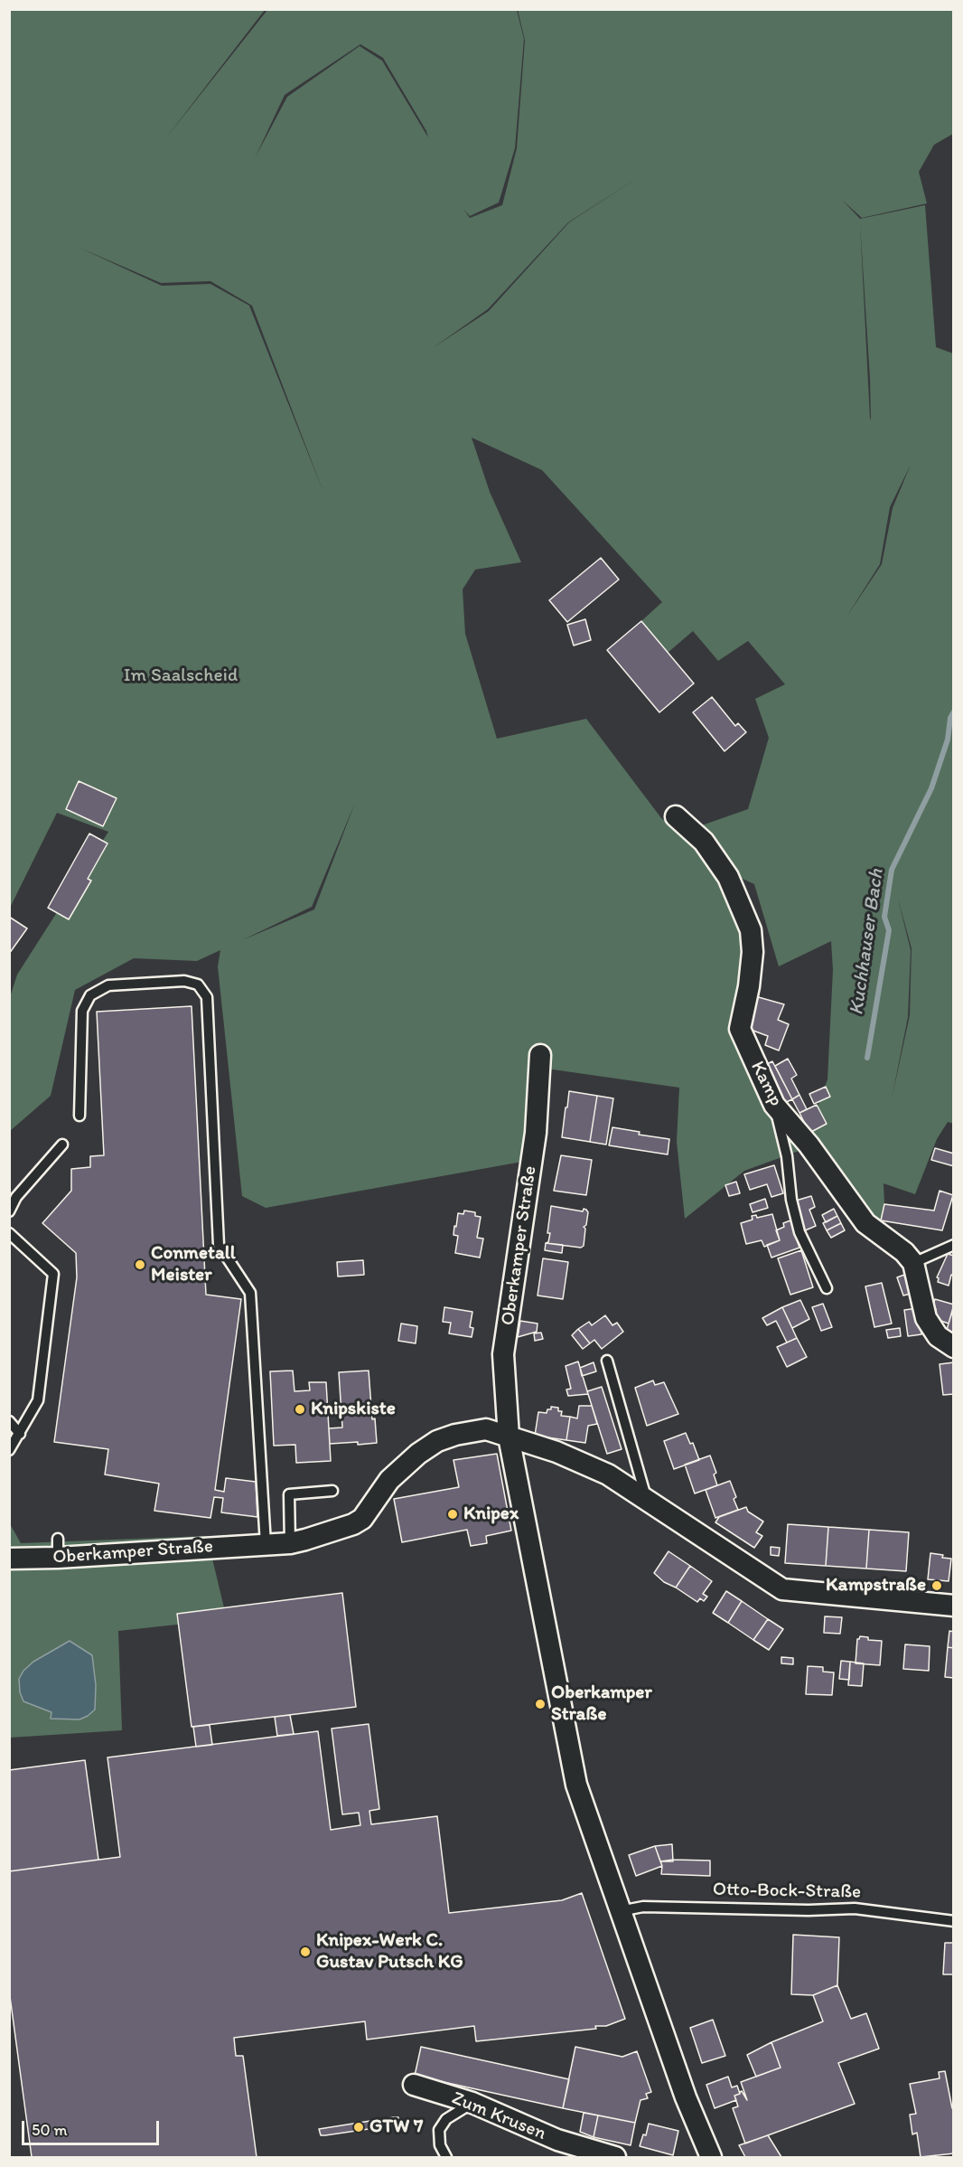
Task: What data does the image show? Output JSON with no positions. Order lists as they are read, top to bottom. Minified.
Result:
{"streets":{"street":["Kamp","Oberkamper Straße","Zum Krusen"],"lane":["Otto-Bock-Straße"]},"crossings":[["Oberkamper Straße","Otto-Bock-Straße"]],"water":["Kuchhauser Bach"],"parks":["Im Saalscheid"],"places":["Conmetall Meister","Knipskiste","Knipex","Kampstraße","Oberkamper Straße","Knipex-Werk C. Gustav Putsch KG","GTW 7"],"scale_bar":"50 m"}
